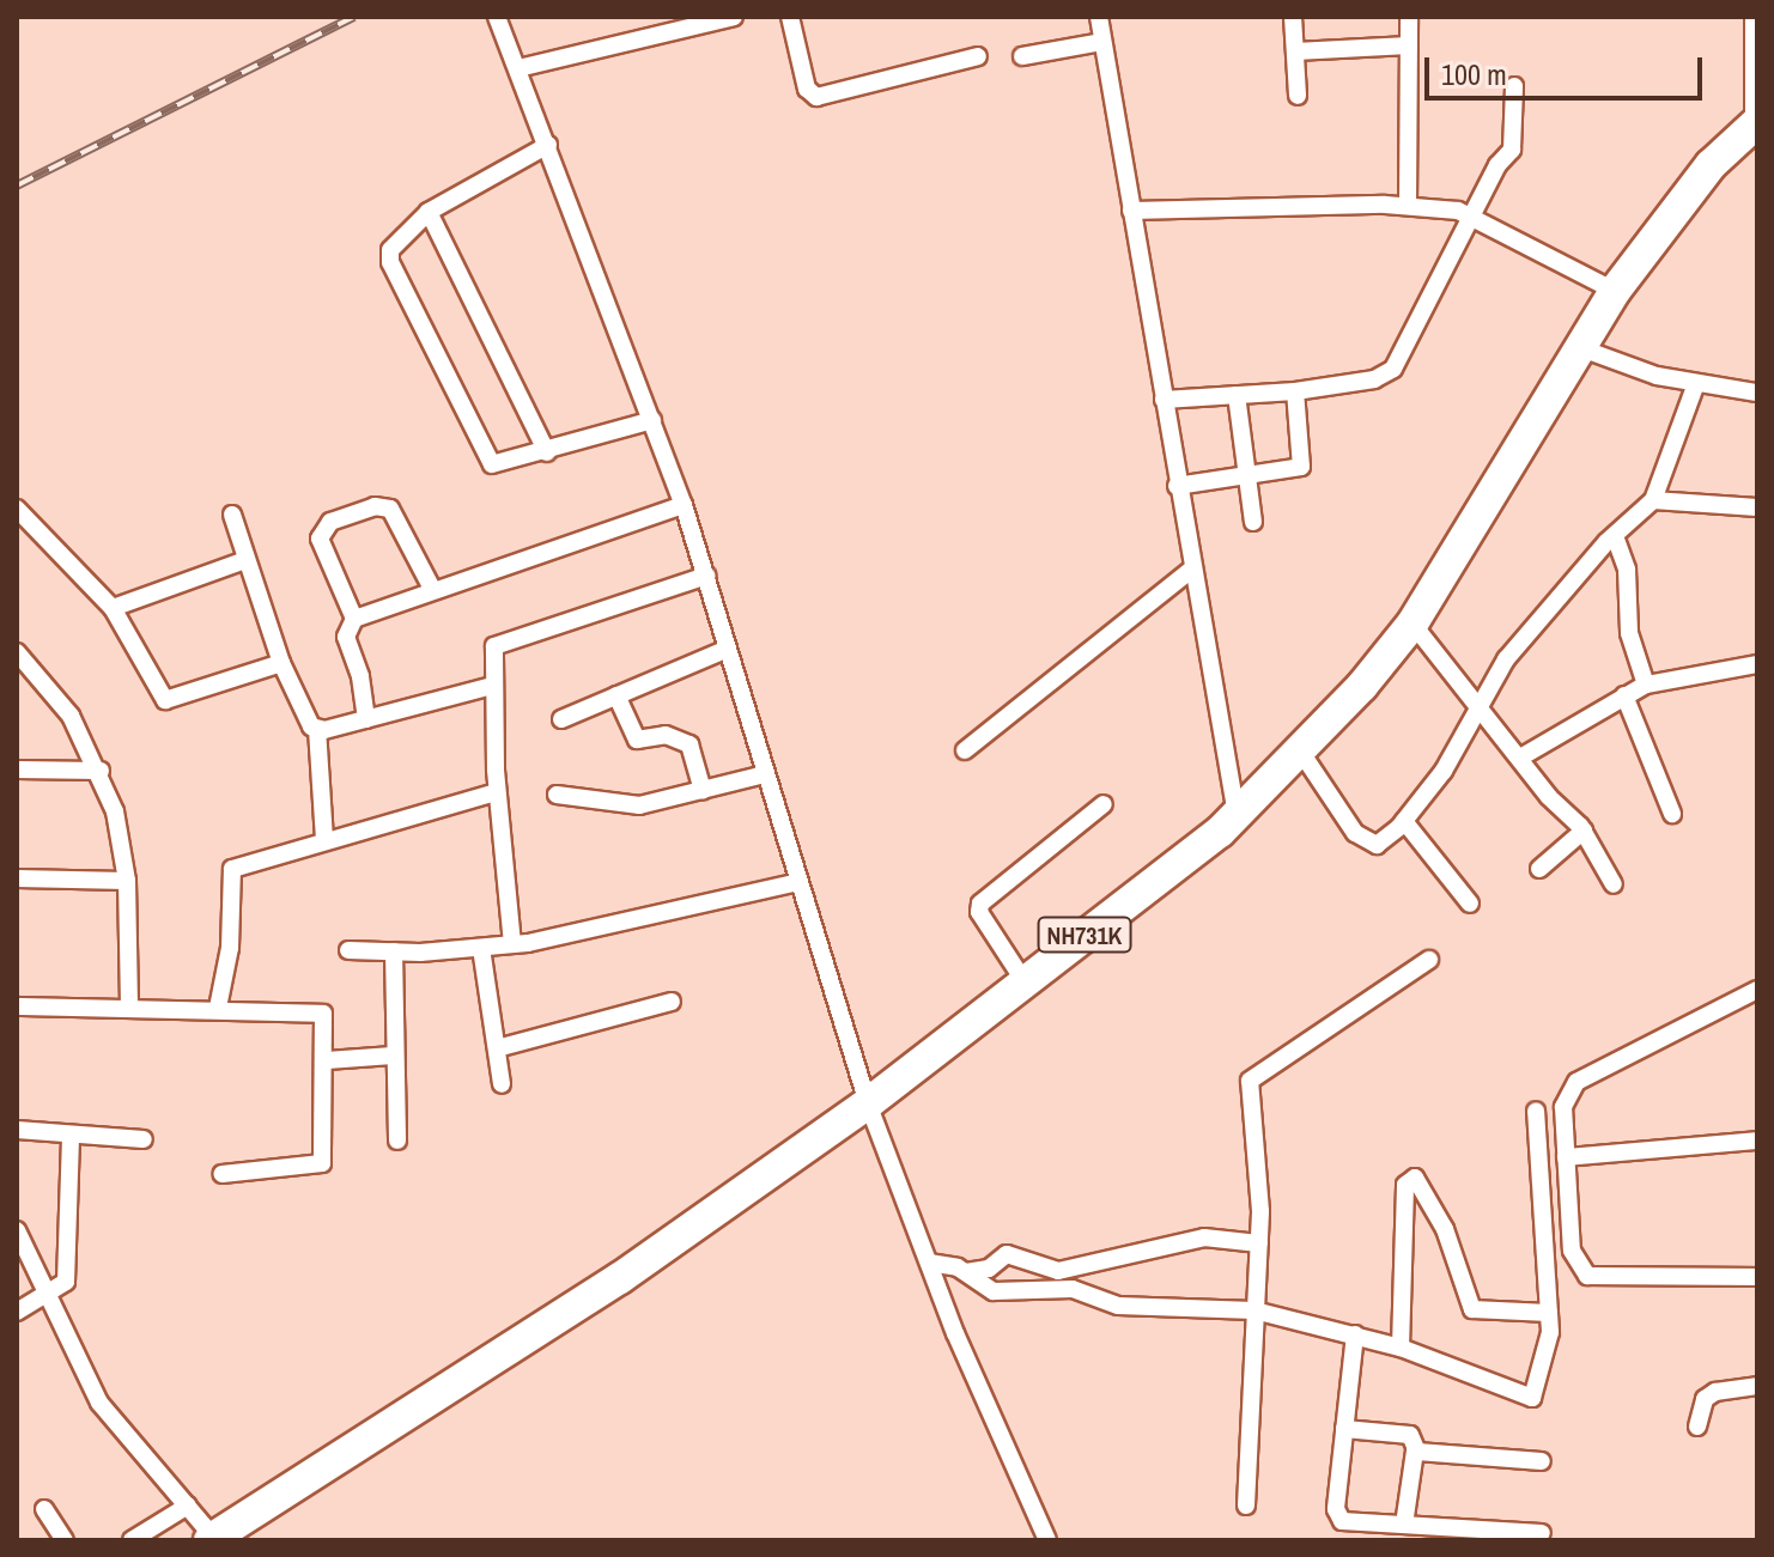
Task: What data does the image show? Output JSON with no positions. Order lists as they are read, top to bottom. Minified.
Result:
{"streets":{"highway":["NH731K"]},"scale_bar":"100 m"}
